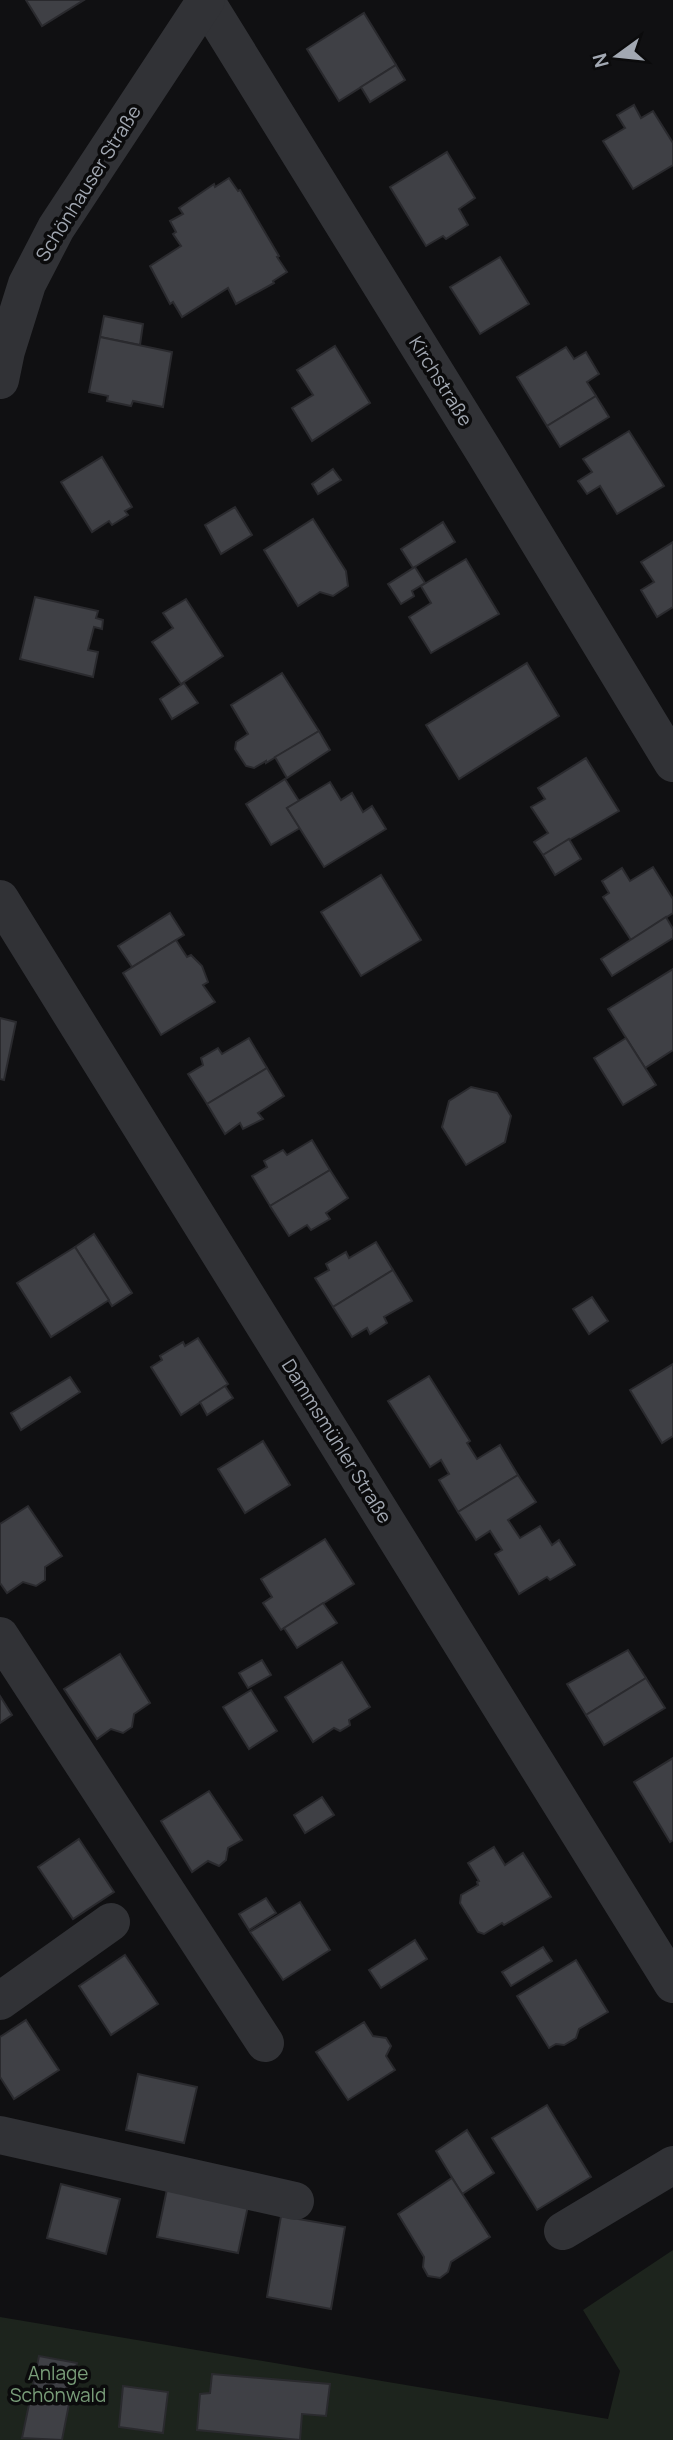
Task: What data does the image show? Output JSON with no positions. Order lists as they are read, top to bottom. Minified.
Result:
{"streets":{"street":["Schönhauser Straße","Kirchstraße","Dammsmühler Straße"]},"crossings":[["Schönhauser Straße","Kirchstraße"]],"parks":["Anlage Schönwald"],"north":"left"}
